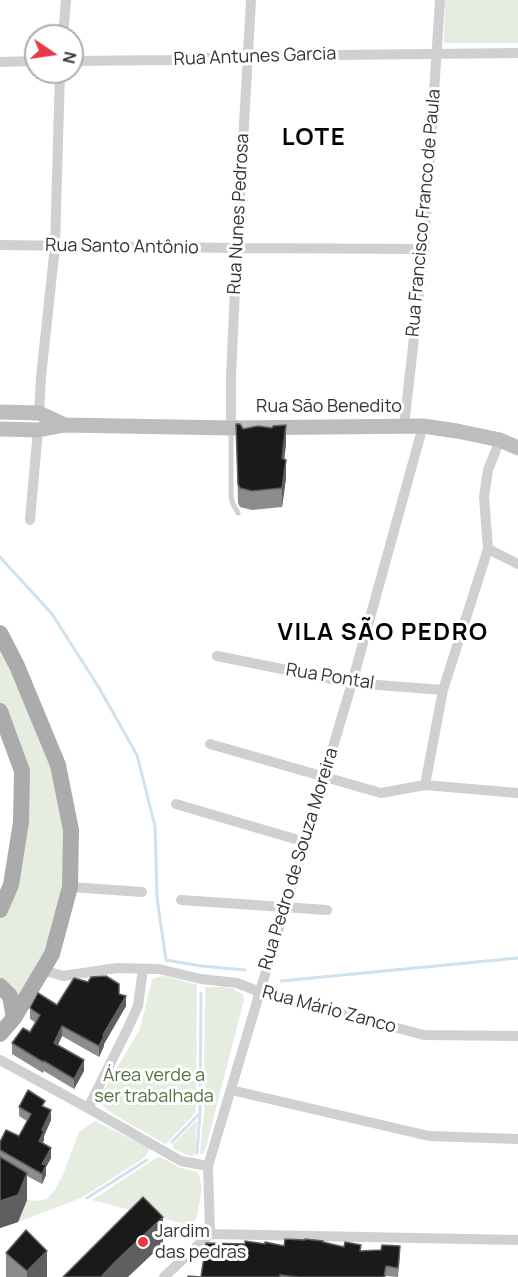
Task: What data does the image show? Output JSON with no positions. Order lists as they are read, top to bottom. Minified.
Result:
{"streets":{"main road":["Rua São Benedito"],"street":["Rua Antunes Garcia","Rua Francisco Franco de Paula","Rua Nunes Pedrosa","Rua Santo Antônio","Rua Pontal","Rua Pedro de Souza Moreira","Rua Mário Zanco"]},"crossings":[["Rua Antunes Garcia","Rua Francisco Franco de Paula"],["Rua Antunes Garcia","Rua Nunes Pedrosa"],["Rua Francisco Franco de Paula","Rua Santo Antônio"],["Rua Francisco Franco de Paula","Rua São Benedito"],["Rua Nunes Pedrosa","Rua Santo Antônio"],["Rua Nunes Pedrosa","Rua São Benedito"],["Rua São Benedito","Rua Pedro de Souza Moreira"],["Rua Pontal","Rua Pedro de Souza Moreira"],["Rua Pedro de Souza Moreira","Rua Mário Zanco"]],"districts":["LOTE","VILA SÃO PEDRO"],"parks":["Área verde a ser trabalhada"],"places":["Jardim das pedras"],"north":"right"}
